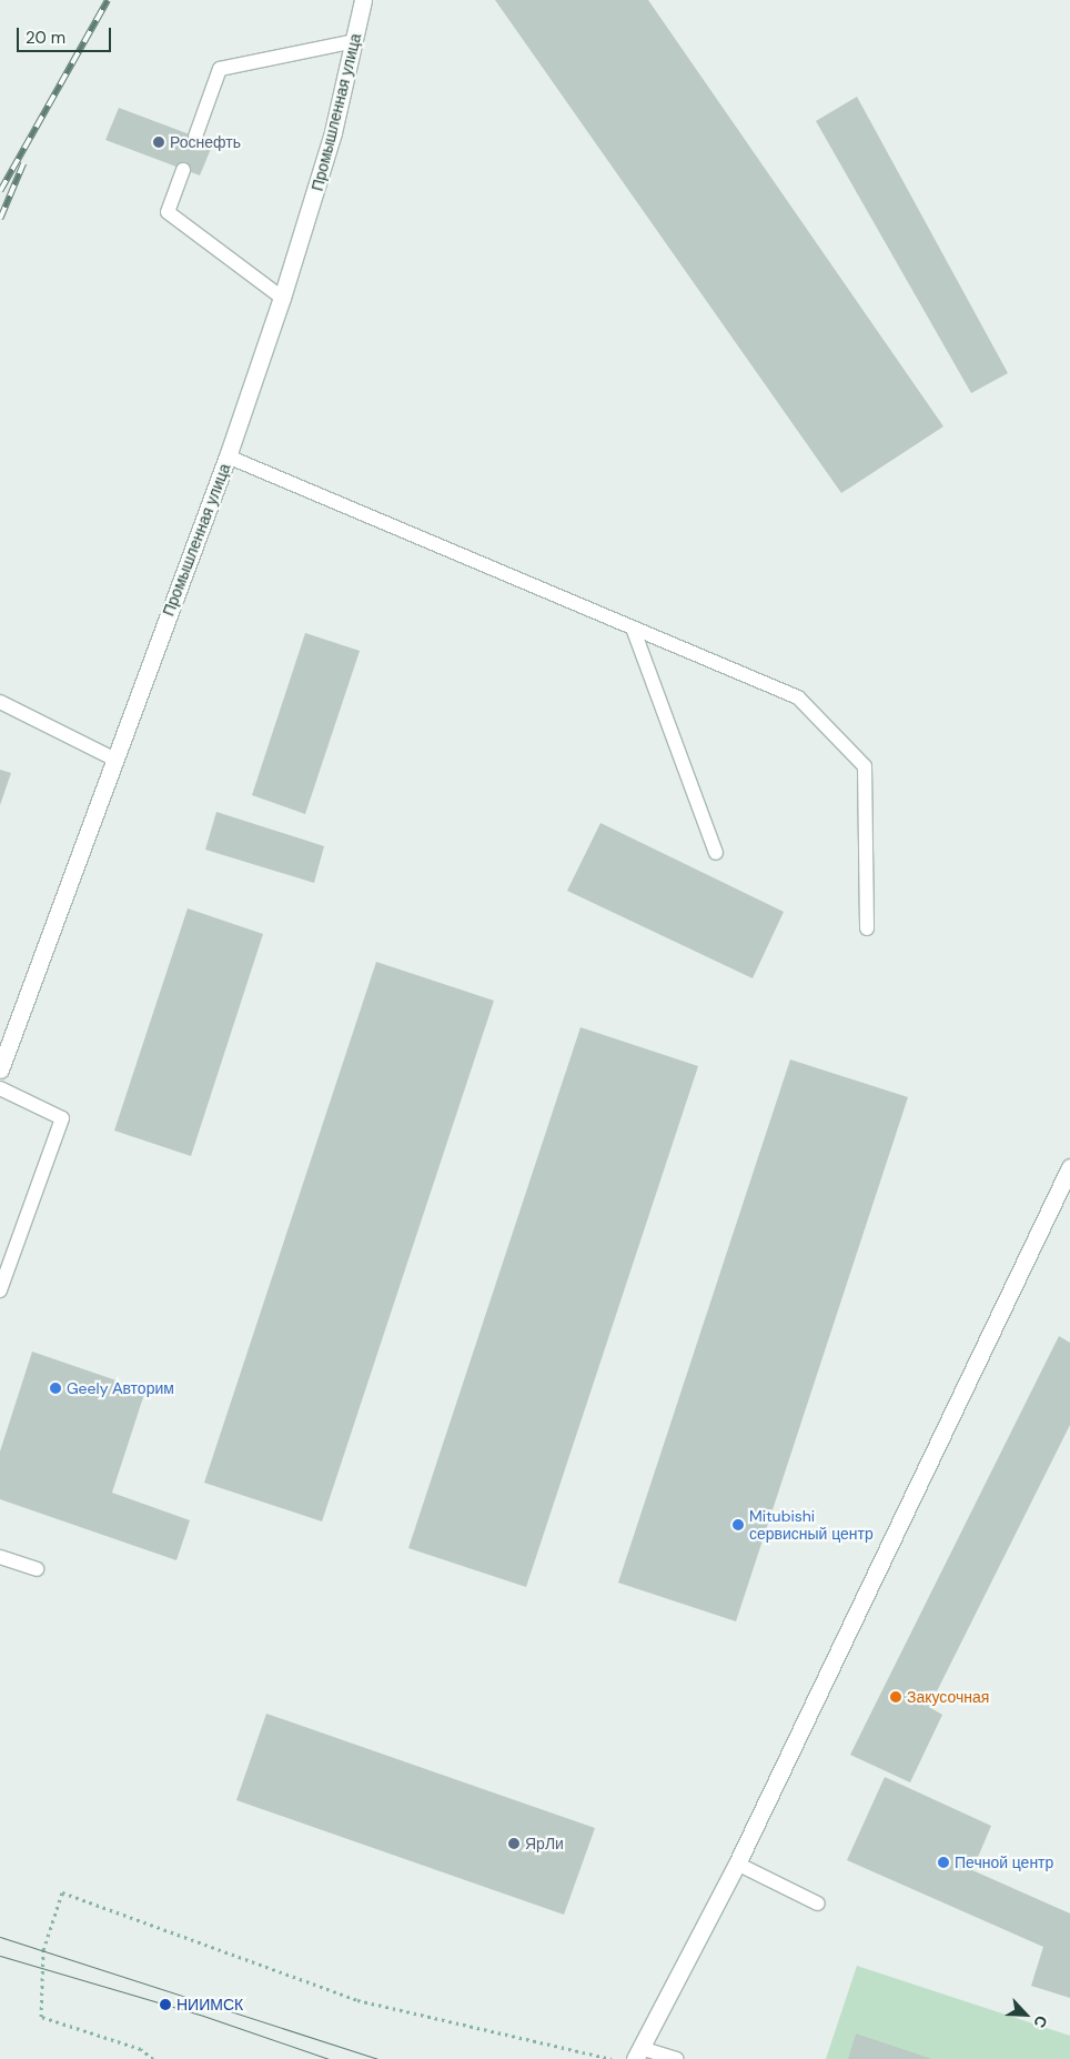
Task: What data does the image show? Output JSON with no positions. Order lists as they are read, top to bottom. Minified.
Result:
{"streets":{"street":["Промышленная улица"]},"places":["Роснефть","Geely Авторим","Mitubishi сервисный центр","Закусочная","ЯрЛи","Печной центр","НИИМСК"],"scale_bar":"20 m","north":"bottom right"}
